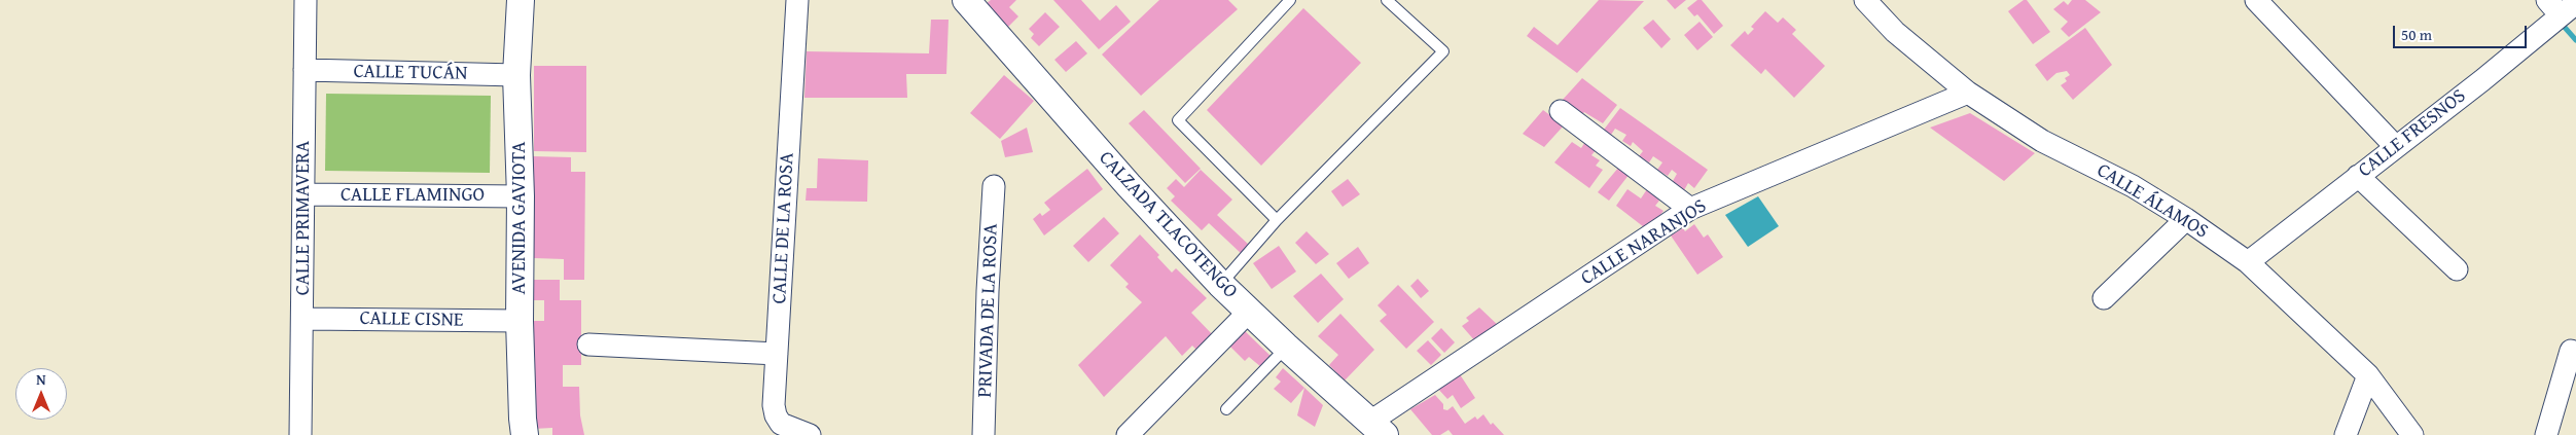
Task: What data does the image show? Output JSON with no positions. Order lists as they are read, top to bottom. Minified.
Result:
{"streets":{"street":["CALLE TUCÁN","CALLE FRESNOS","CALLE FLAMINGO","CALLE ÁLAMOS","CALLE PRIMAVERA","AVENIDA GAVIOTA","CALZADA TLACOTENGO","CALLE DE LA ROSA","CALLE NARANJOS","PRIVADA DE LA ROSA","CALLE CISNE"]},"crossings":[["CALLE TUCÁN","CALLE PRIMAVERA"],["CALLE TUCÁN","AVENIDA GAVIOTA"],["CALLE FRESNOS","CALLE ÁLAMOS"],["CALLE FLAMINGO","CALLE PRIMAVERA"],["CALLE FLAMINGO","AVENIDA GAVIOTA"],["CALLE ÁLAMOS","CALLE NARANJOS"],["CALLE PRIMAVERA","CALLE CISNE"],["AVENIDA GAVIOTA","CALLE CISNE"],["CALZADA TLACOTENGO","CALLE NARANJOS"]],"scale_bar":"50 m","north":"top"}
